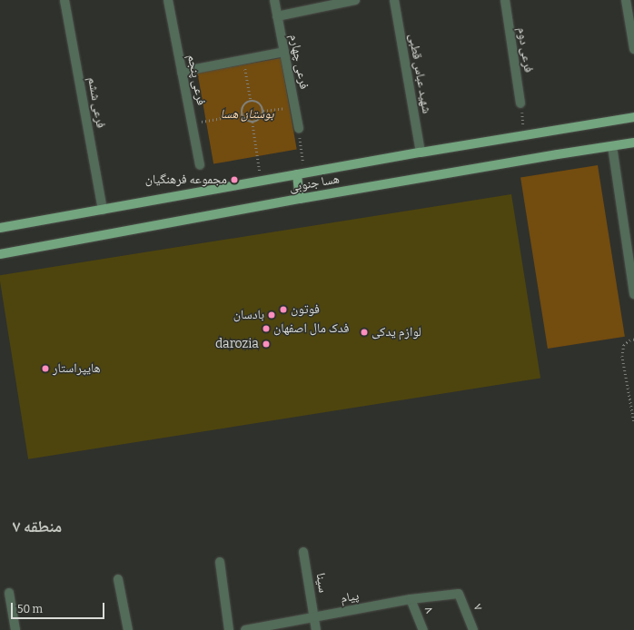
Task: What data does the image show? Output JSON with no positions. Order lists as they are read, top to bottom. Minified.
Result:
{"streets":{"main road":["هسا جنوبی"],"street":["فرعی دوم","فرعی چهارم","شهید عباس قطبی","فرعی پنجم","فرعی ششم","سینا","پیام","۷","۸"]},"crossings":[["شهید عباس قطبی","هسا جنوبی"],["فرعی ششم","هسا جنوبی"],["سینا","پیام"],["پیام","۷"],["پیام","۸"]],"districts":["منطقه ۷"],"parks":["بوستان هسا"],"places":["مجموعه فرهنگیان","فوتون","بادسان","فدک مال اصفهان","لوازم یدکی","darozia","هایپراستار"],"scale_bar":"50 m"}
